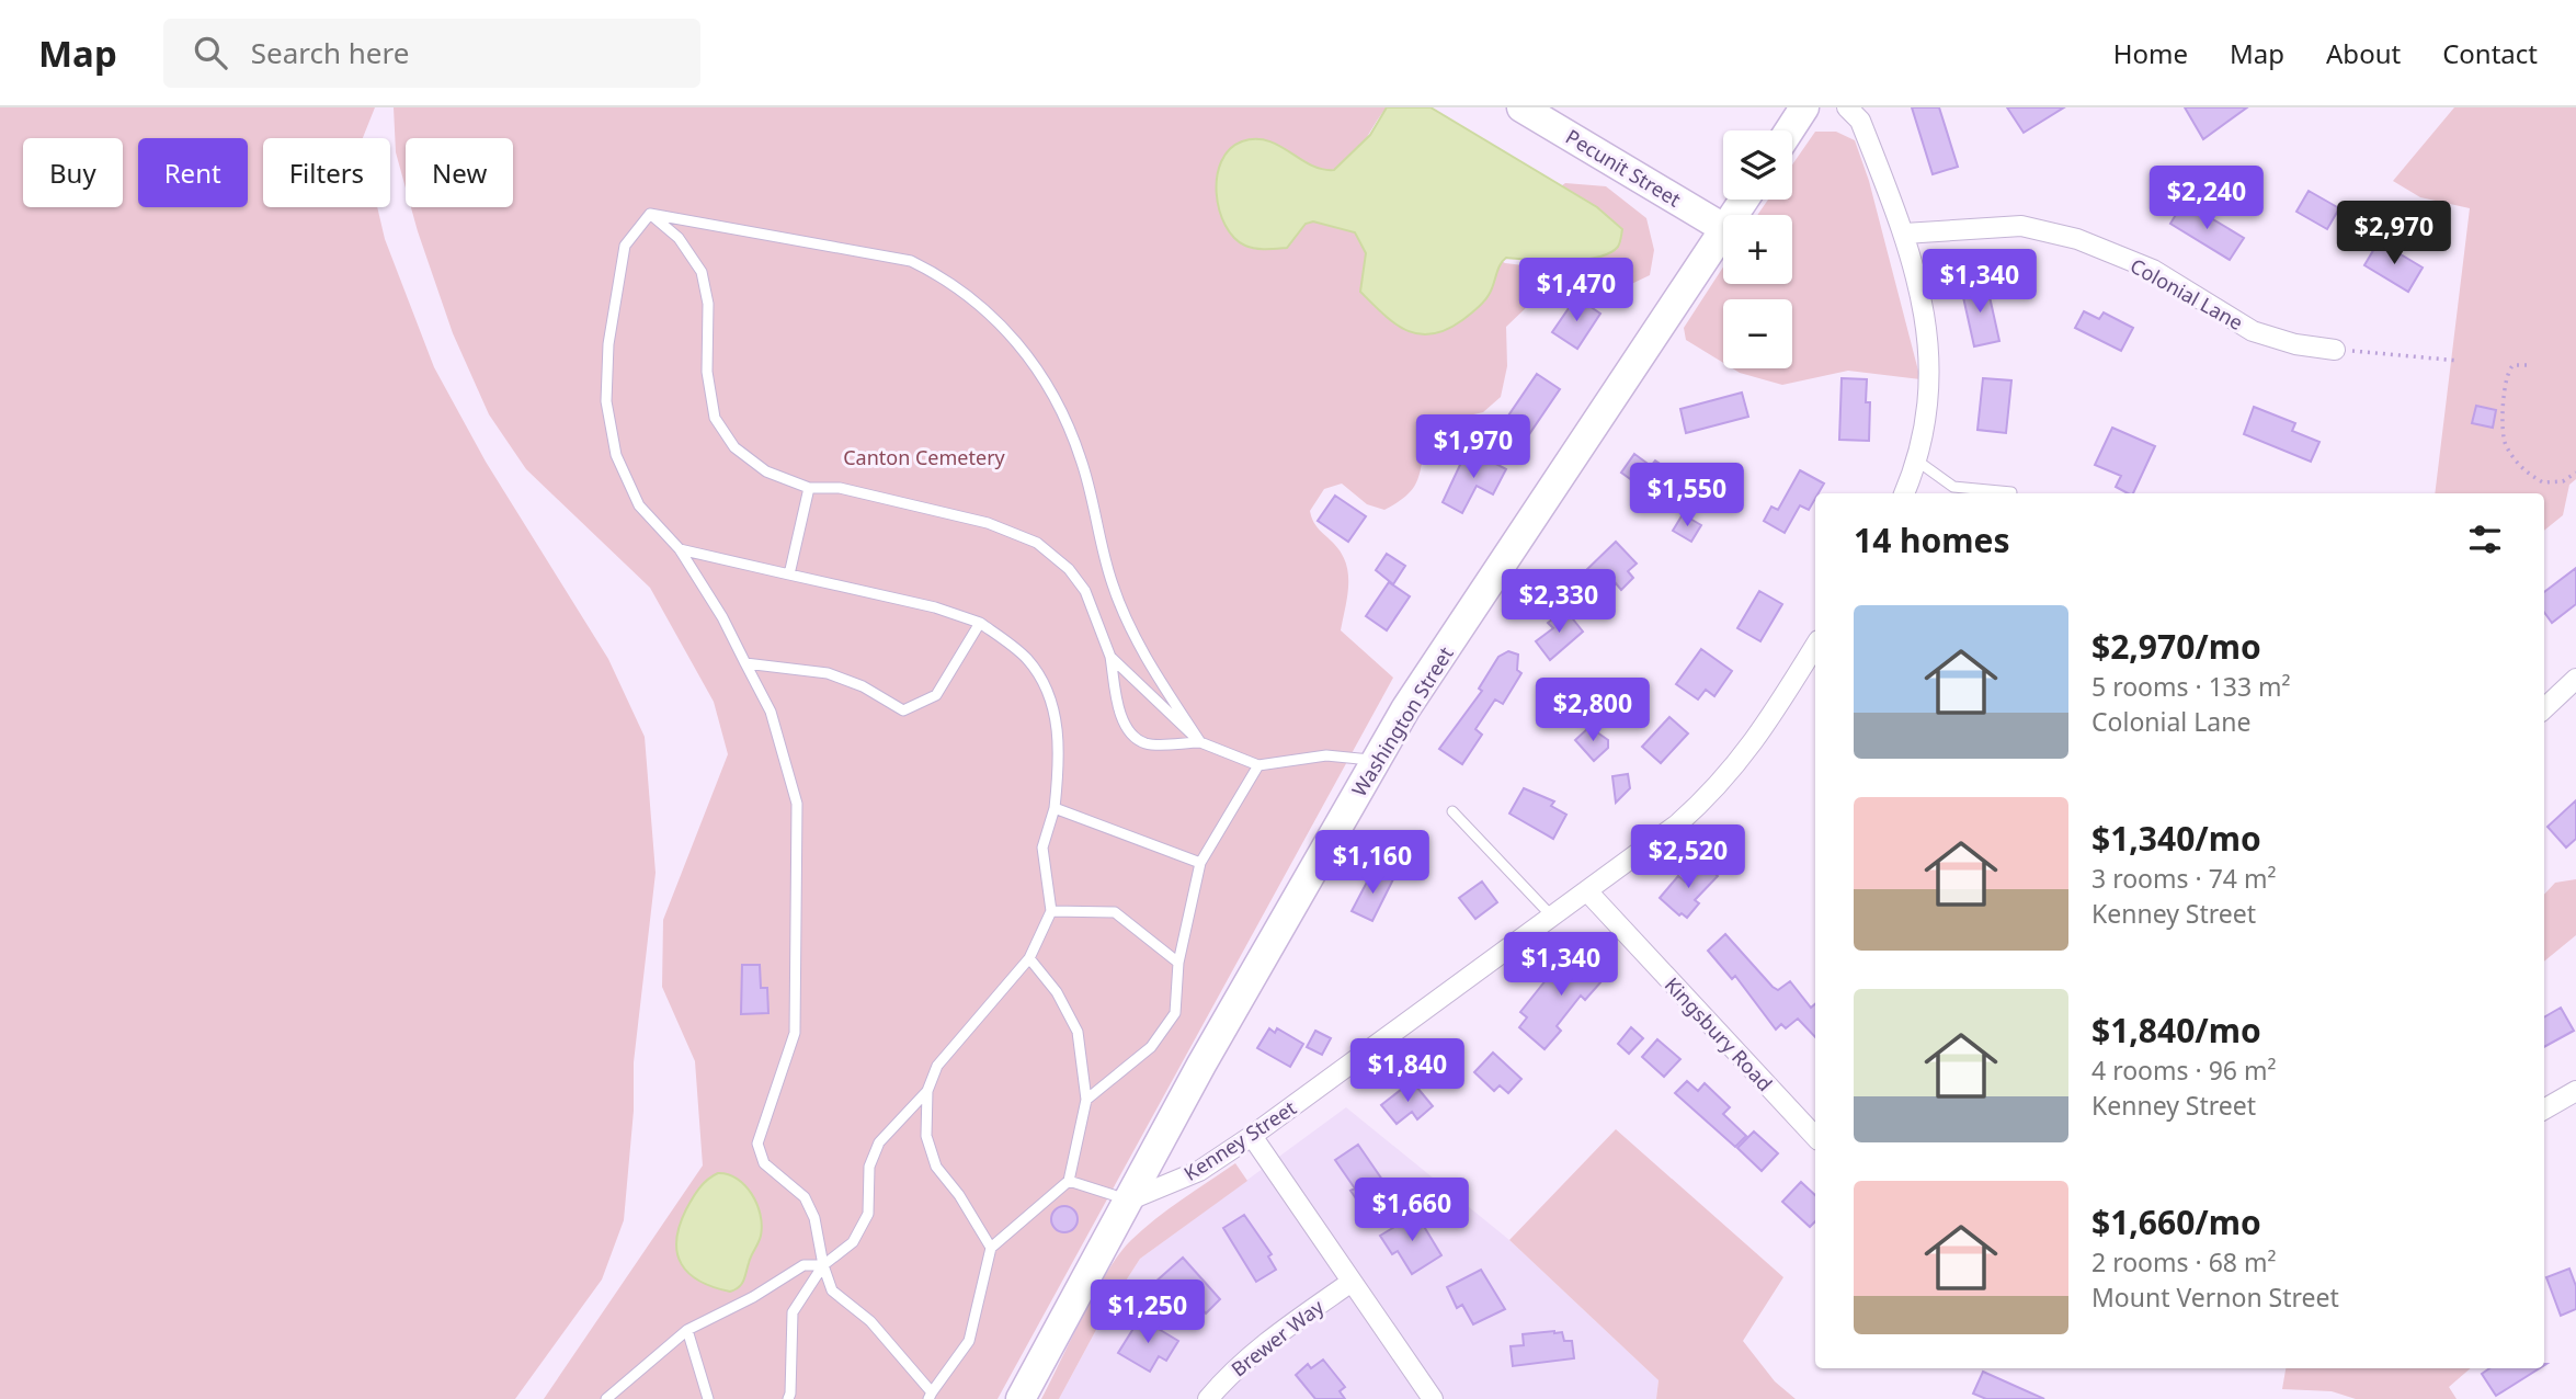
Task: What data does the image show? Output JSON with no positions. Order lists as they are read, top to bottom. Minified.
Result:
{"streets":{"main road":["Pecunit Street","Washington Street"],"street":["Colonial Lane","Kingsbury Road","Kenney Street","Brewer Way"]},"crossings":[["Washington Street","Kenney Street"],["Kingsbury Road","Kenney Street"]],"parks":["Canton Cemetery"],"page":{"header":"Map","search":"Search here","nav":["Home","Map","About","Contact"],"map_buttons":["+","−"],"chip":["Buy","Rent","Filters","New"],"price":["$2,240","$2,970","$1,340","$1,470","$1,970","$1,550","$2,330","$2,800","$2,520","$1,160","$1,340","$1,840","$1,660","$1,250"],"heading":"14 homes","list":[{"name":"$2,970/mo","note":"5 rooms · 133 m² · Colonial Lane"},{"name":"$1,340/mo","note":"3 rooms · 74 m² · Kenney Street"},{"name":"$1,840/mo","note":"4 rooms · 96 m² · Kenney Street"},{"name":"$1,660/mo","note":"2 rooms · 68 m² · Mount Vernon Street"}]}}
